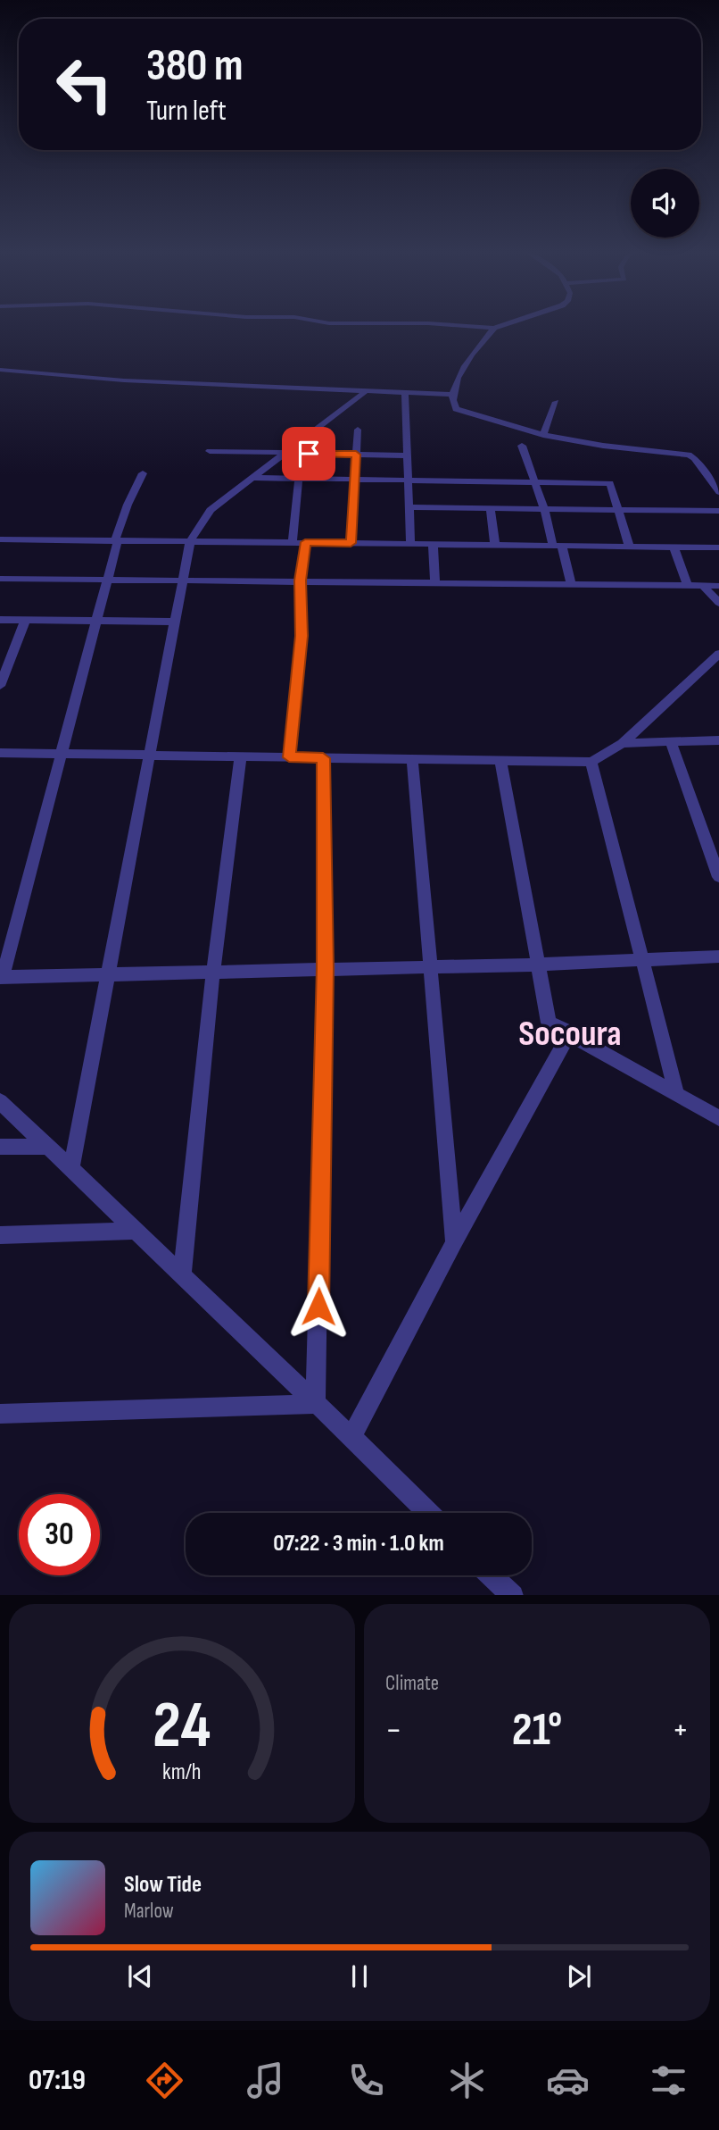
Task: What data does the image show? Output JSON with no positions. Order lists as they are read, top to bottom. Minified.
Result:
{"districts":["Socoura"],"page":{"turn":["380 m","Turn left"],"limit":"30","trip":"07:22 · 3 min · 1.0 km","tile":"Climate","heat":["−","21°","+"],"song":["Slow Tide","Marlow"],"tabs":"07:19","gauge":["24","km/h"]}}
